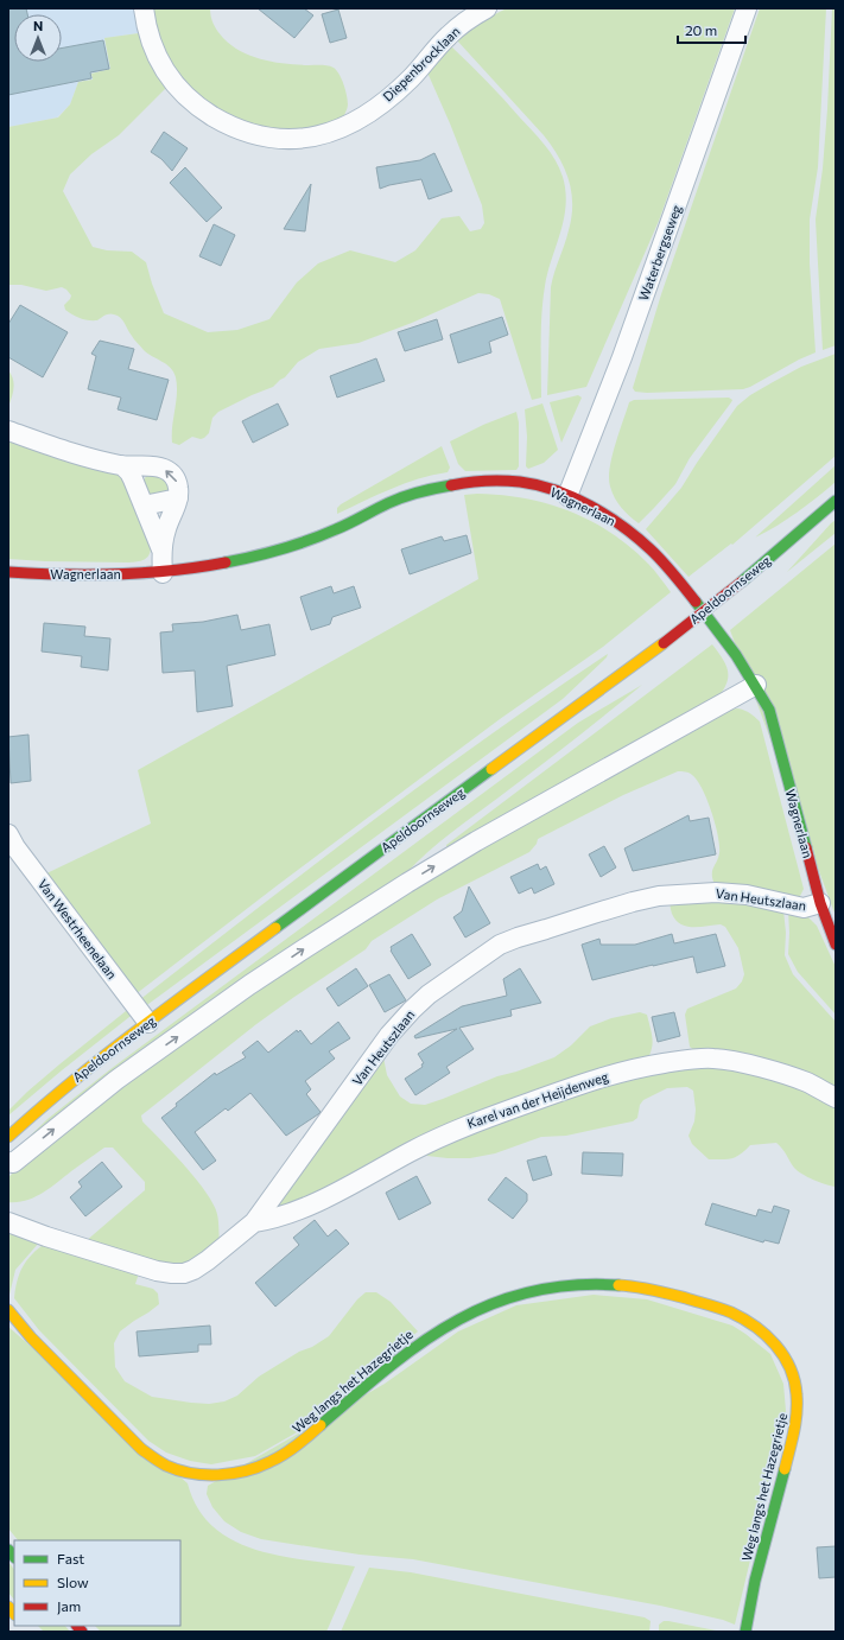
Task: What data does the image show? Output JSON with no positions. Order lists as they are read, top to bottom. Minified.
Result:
{"streets":{"street":["Diepenbrocklaan","Waterbergseweg","Wagnerlaan","Apeldoornseweg","Van Heutszlaan","Van Westrheenelaan","Karel van der Heijdenweg","Weg langs het Hazegrietje"]},"crossings":[["Waterbergseweg","Wagnerlaan"],["Wagnerlaan","Apeldoornseweg"],["Wagnerlaan","Van Heutszlaan"],["Apeldoornseweg","Van Westrheenelaan"],["Van Heutszlaan","Karel van der Heijdenweg"]],"legend":["Fast","Slow","Jam"],"scale_bar":"20 m","north":"top"}
